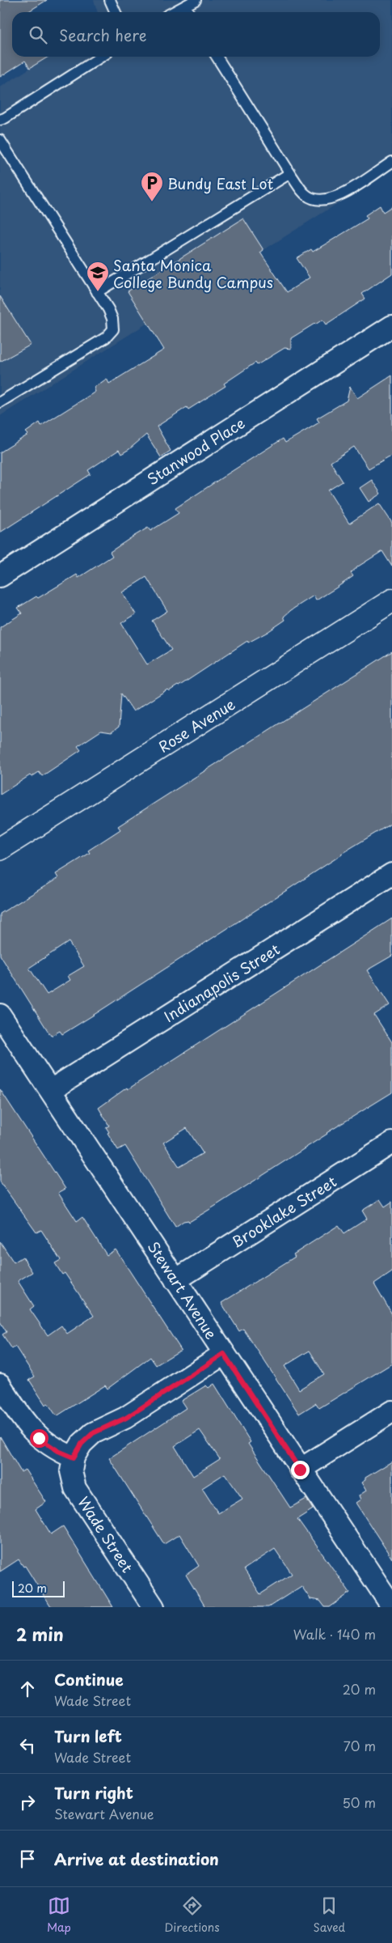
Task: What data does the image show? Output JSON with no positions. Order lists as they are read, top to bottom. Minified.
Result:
{"streets":{"street":["Stanwood Place","Rose Avenue","Indianapolis Street","Brooklake Street","Stewart Avenue","Wade Street"]},"crossings":[["Indianapolis Street","Stewart Avenue"],["Brooklake Street","Stewart Avenue"]],"places":{"parking":["Bundy East Lot"],"school or university":["Santa Monica College Bundy Campus"]},"scale_bar":"20 m","page":{"search":"Search here","scale":"20 m","heading":["2 min","Walk · 140 m"],"list":[["Continue","Wade Street","20 m"],["Turn left","Wade Street","70 m"],["Turn right","Stewart Avenue","50 m"],"Arrive at destination"],"nav":["Map","Directions","Saved"]}}
